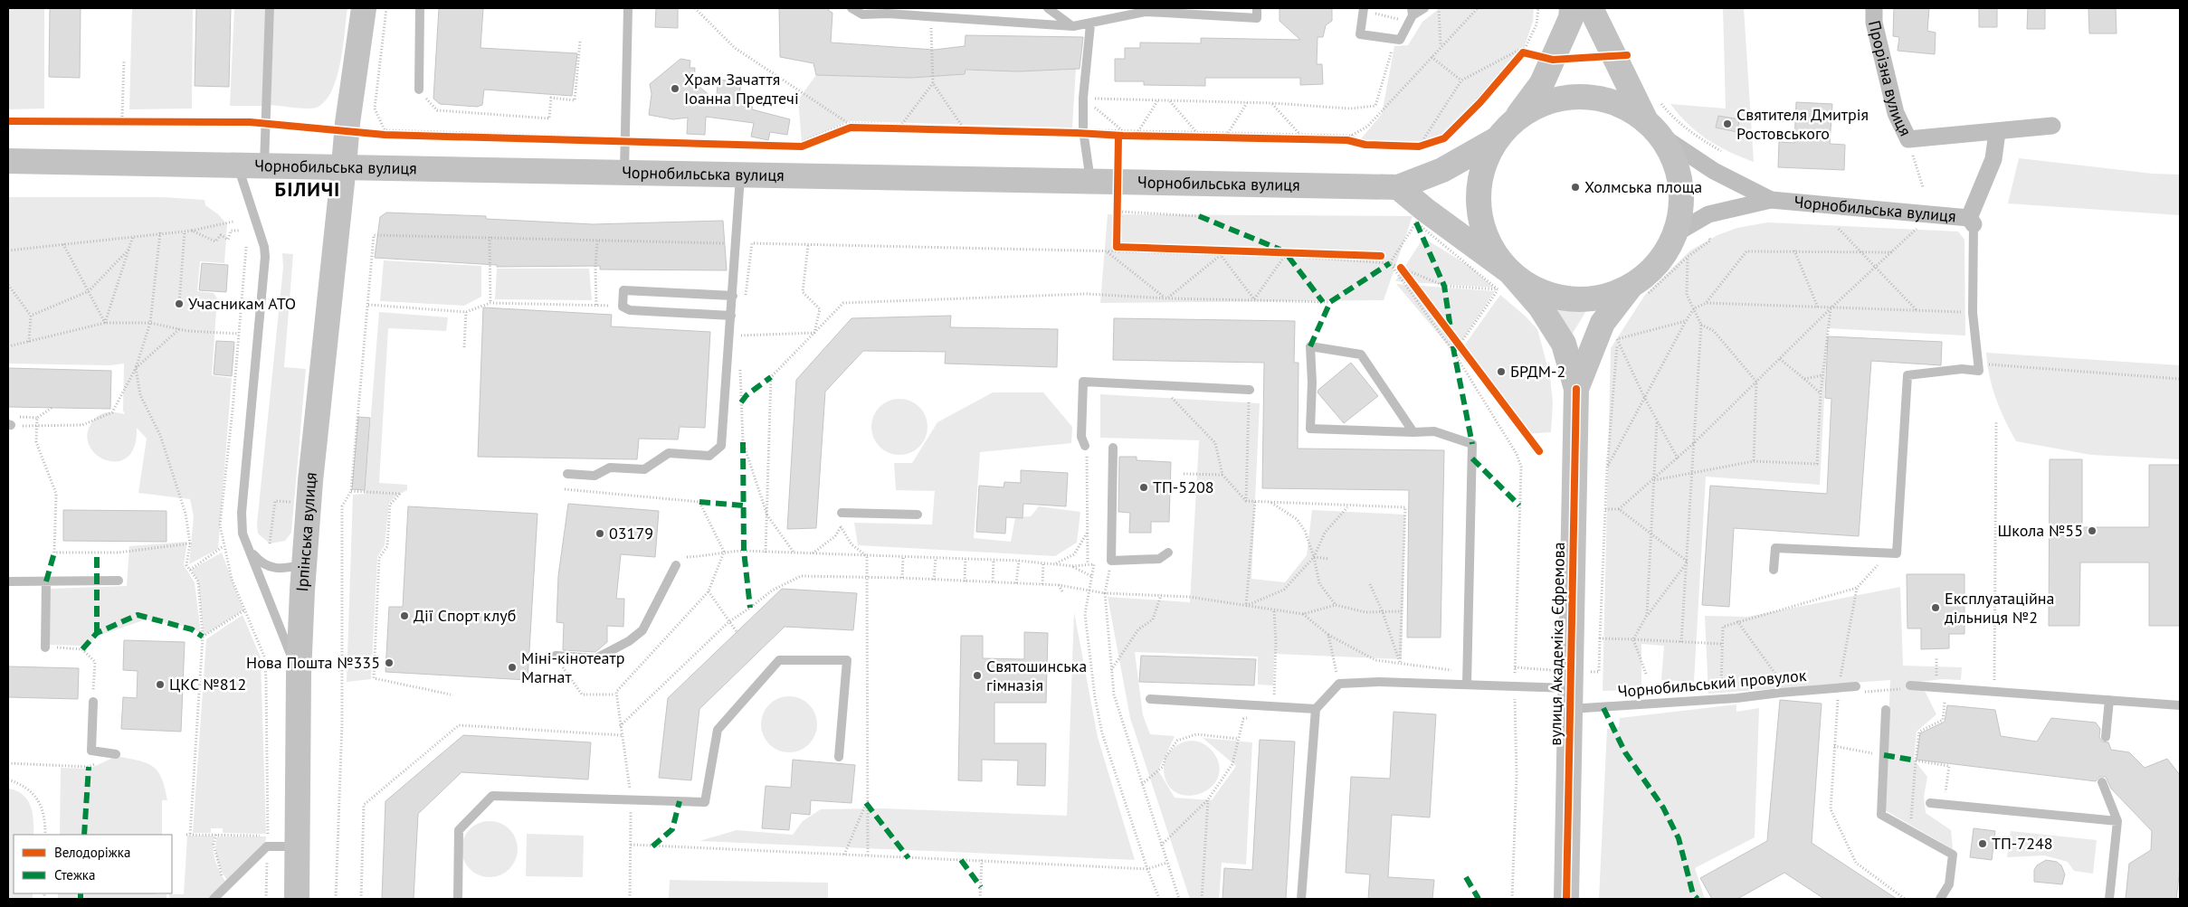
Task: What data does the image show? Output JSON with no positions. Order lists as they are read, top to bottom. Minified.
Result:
{"streets":{"main road":["Чорнобильська вулиця","Ірпінська вулиця","вулиця Академіка Єфремова"],"street":["Прорізна вулиця"],"lane":["Чорнобильський провулок"]},"crossings":[["Чорнобильська вулиця","Ірпінська вулиця"],["вулиця Академіка Єфремова","Чорнобильський провулок"]],"districts":["БІЛИЧІ"],"places":["Храм Зачаття Іоанна Предтечі","Святителя Дмитрія Ростовського","Холмська площа","Учасникам АТО","БРДМ-2","ТП-5208","Школа №55","03179","Експлуатаційна дільниця №2","Дії Спорт клуб","Нова Пошта №335","Міні-кінотеатр Магнат","Святошинська гімназія","ЦКС №812","ТП-7248"],"legend":["Велодоріжка","Стежка"]}
